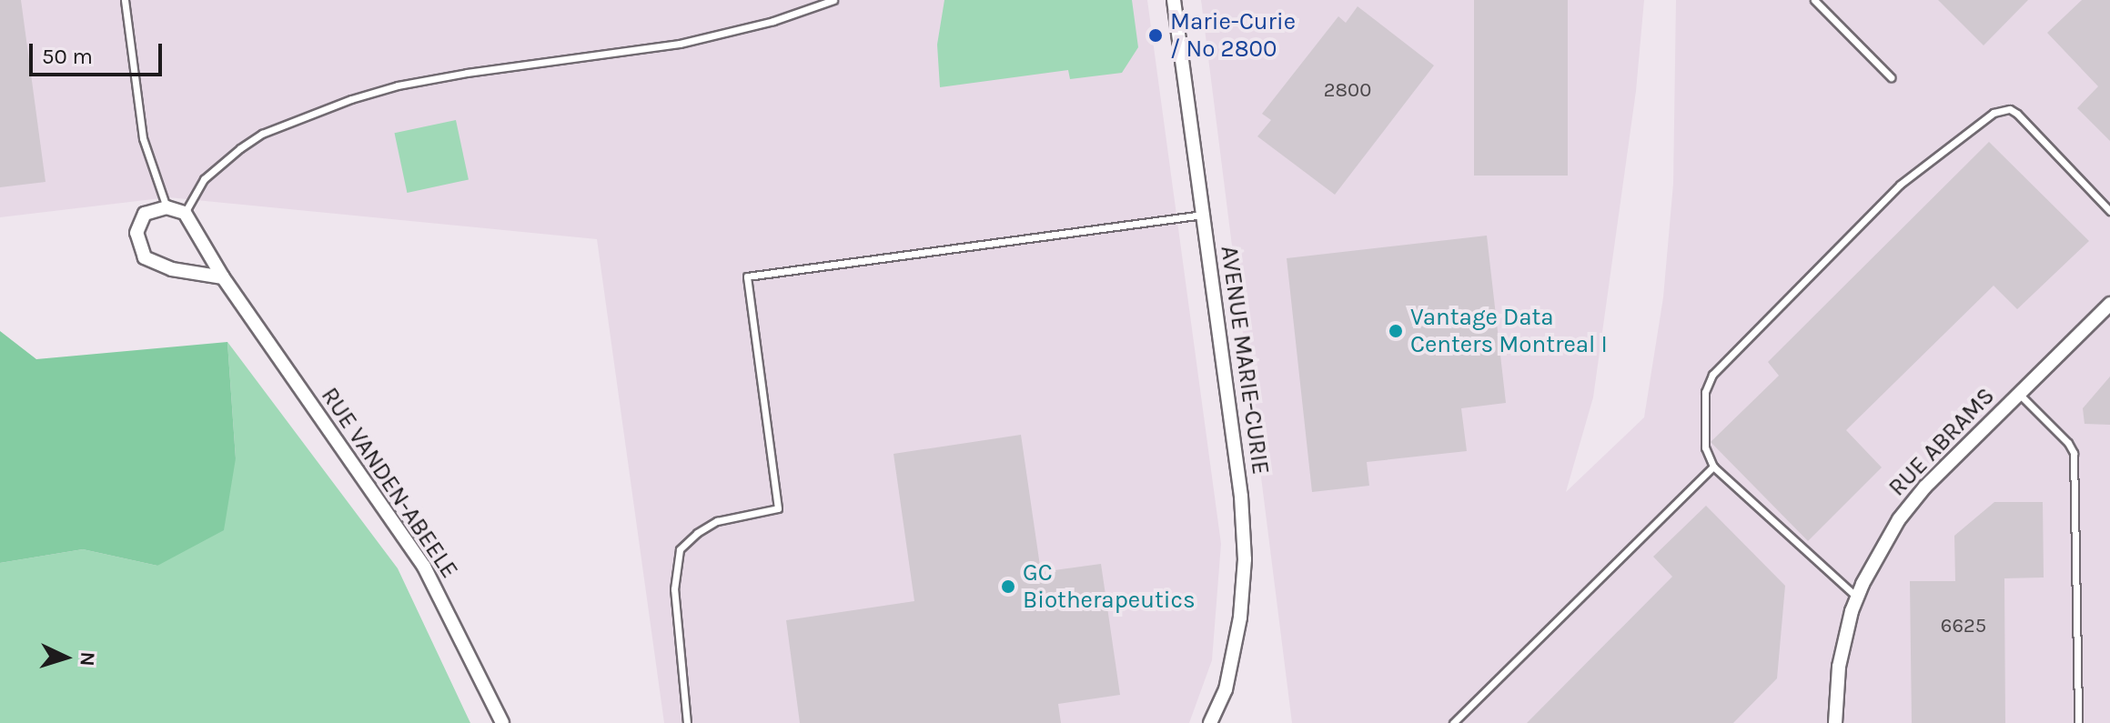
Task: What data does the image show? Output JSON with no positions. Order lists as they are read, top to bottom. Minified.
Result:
{"streets":{"street":["AVENUE MARIE-CURIE","RUE ABRAMS","RUE VANDEN-ABEELE"]},"places":["Marie-Curie / No 2800","Vantage Data Centers Montreal I","GC Biotherapeutics"],"house_numbers":["2800","6625"],"scale_bar":"50 m","north":"right"}
